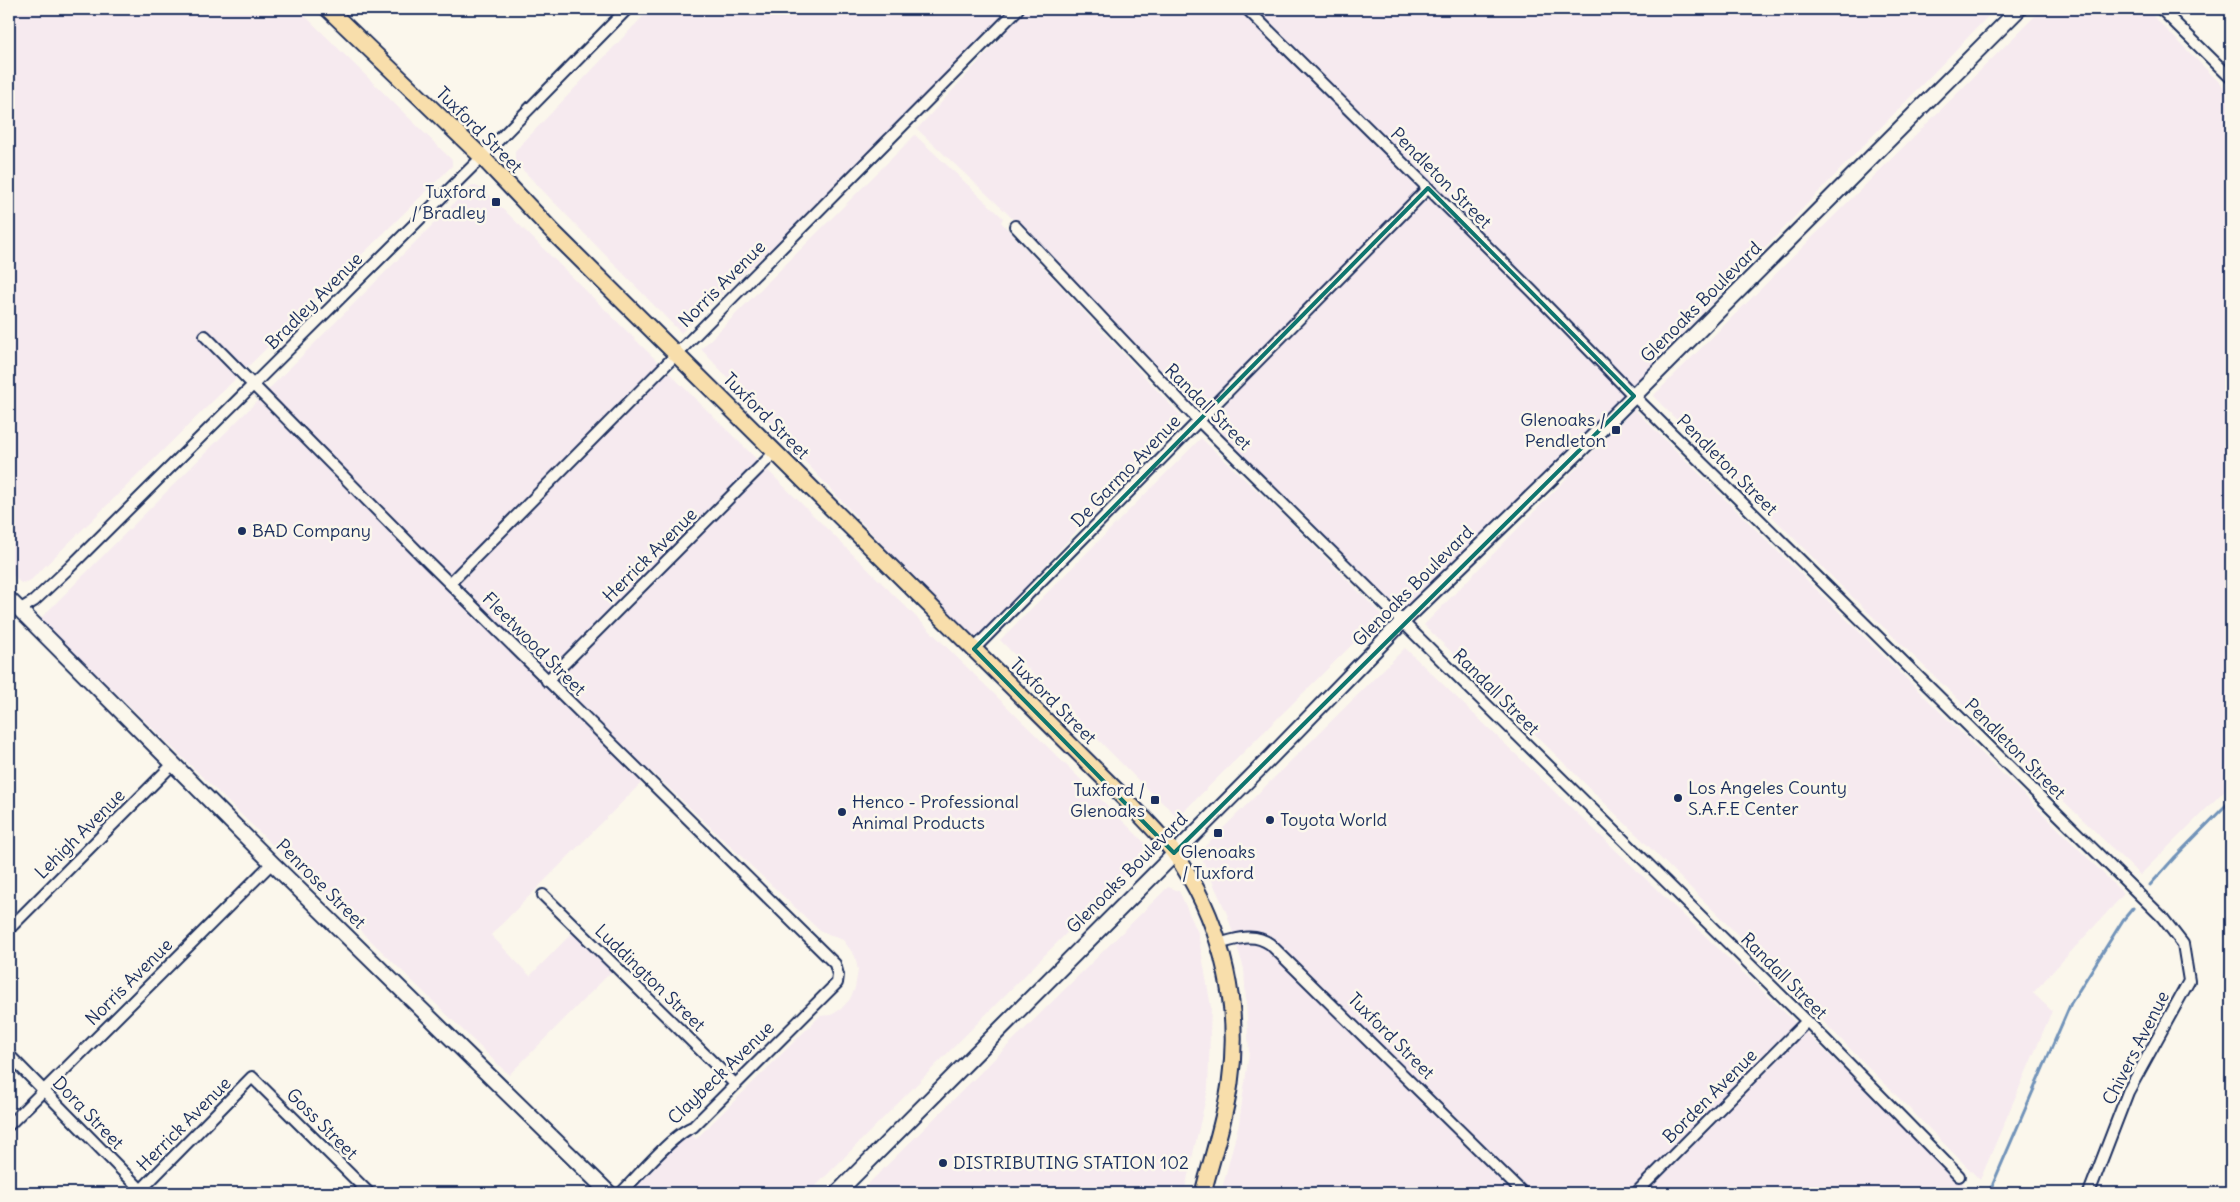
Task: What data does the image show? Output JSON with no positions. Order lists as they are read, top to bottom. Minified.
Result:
{"streets":{"main road":["Tuxford Street","Glenoaks Boulevard","Penrose Street"],"street":["Pendleton Street","Norris Avenue","Bradley Avenue","Randall Street","De Garmo Avenue","Herrick Avenue","Fleetwood Street","Lehigh Avenue","Luddington Street","Chivers Avenue","Claybeck Avenue","Borden Avenue","Dora Street","Goss Street"]},"crossings":[["Tuxford Street","Norris Avenue"],["Tuxford Street","Bradley Avenue"],["Tuxford Street","Glenoaks Boulevard"],["Tuxford Street","De Garmo Avenue"],["Tuxford Street","Herrick Avenue"],["Pendleton Street","Glenoaks Boulevard"],["Pendleton Street","De Garmo Avenue"],["Pendleton Street","Chivers Avenue"],["Norris Avenue","Fleetwood Street"],["Norris Avenue","Penrose Street"],["Norris Avenue","Dora Street"],["Bradley Avenue","Fleetwood Street"],["Bradley Avenue","Penrose Street"],["Glenoaks Boulevard","Randall Street"],["Randall Street","De Garmo Avenue"],["Randall Street","Borden Avenue"],["Herrick Avenue","Fleetwood Street"],["Herrick Avenue","Dora Street"],["Herrick Avenue","Goss Street"],["Fleetwood Street","Claybeck Avenue"],["Lehigh Avenue","Penrose Street"],["Luddington Street","Claybeck Avenue"]],"places":{"transit":["Tuxford / Bradley","Glenoaks / Pendleton","Tuxford / Glenoaks","Glenoaks / Tuxford"],"other":["BAD Company","Los Angeles County S.A.F.E Center","Henco - Professional Animal Products","Toyota World","DISTRIBUTING STATION 102"]}}
